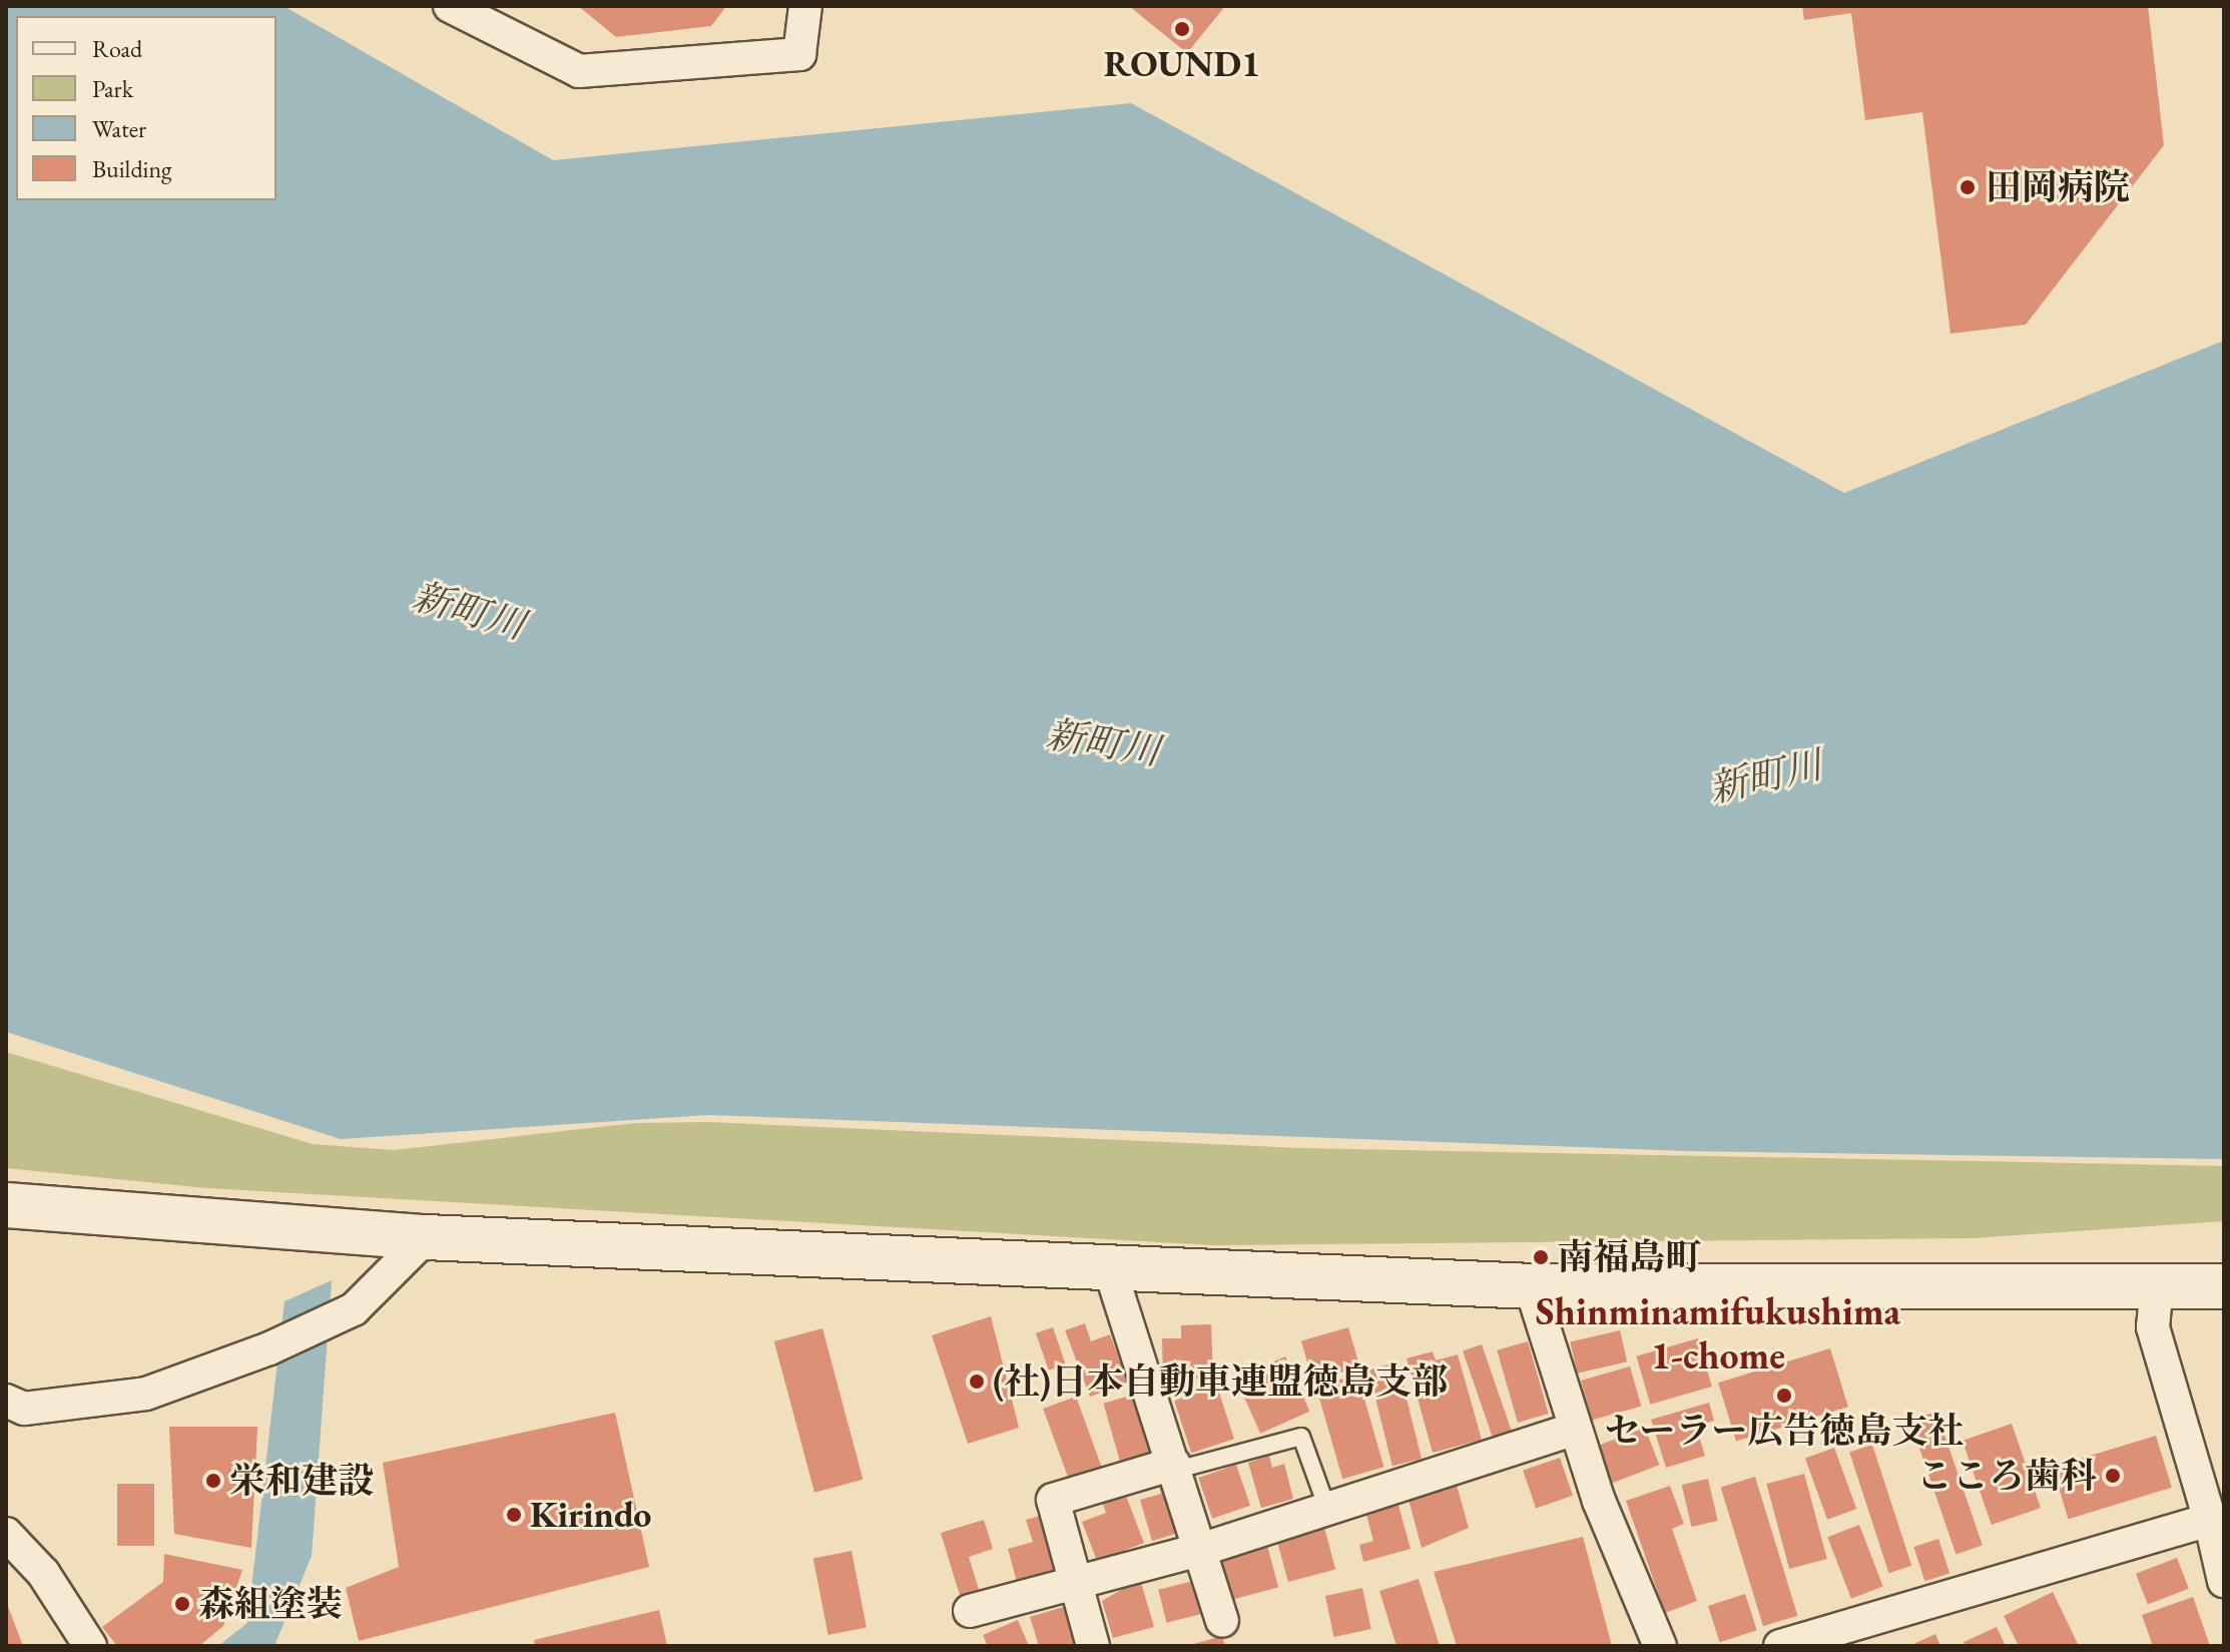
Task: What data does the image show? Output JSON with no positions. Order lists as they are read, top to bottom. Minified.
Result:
{"districts":["Shinminamifukushima 1-chome"],"water":["新町川"],"places":["ROUND1","田岡病院","南福島町","(社)日本自動車連盟徳島支部","セーラー広告徳島支社","こころ歯科","栄和建設","Kirindo","森組塗装"],"legend":["Road","Park","Water","Building"]}
